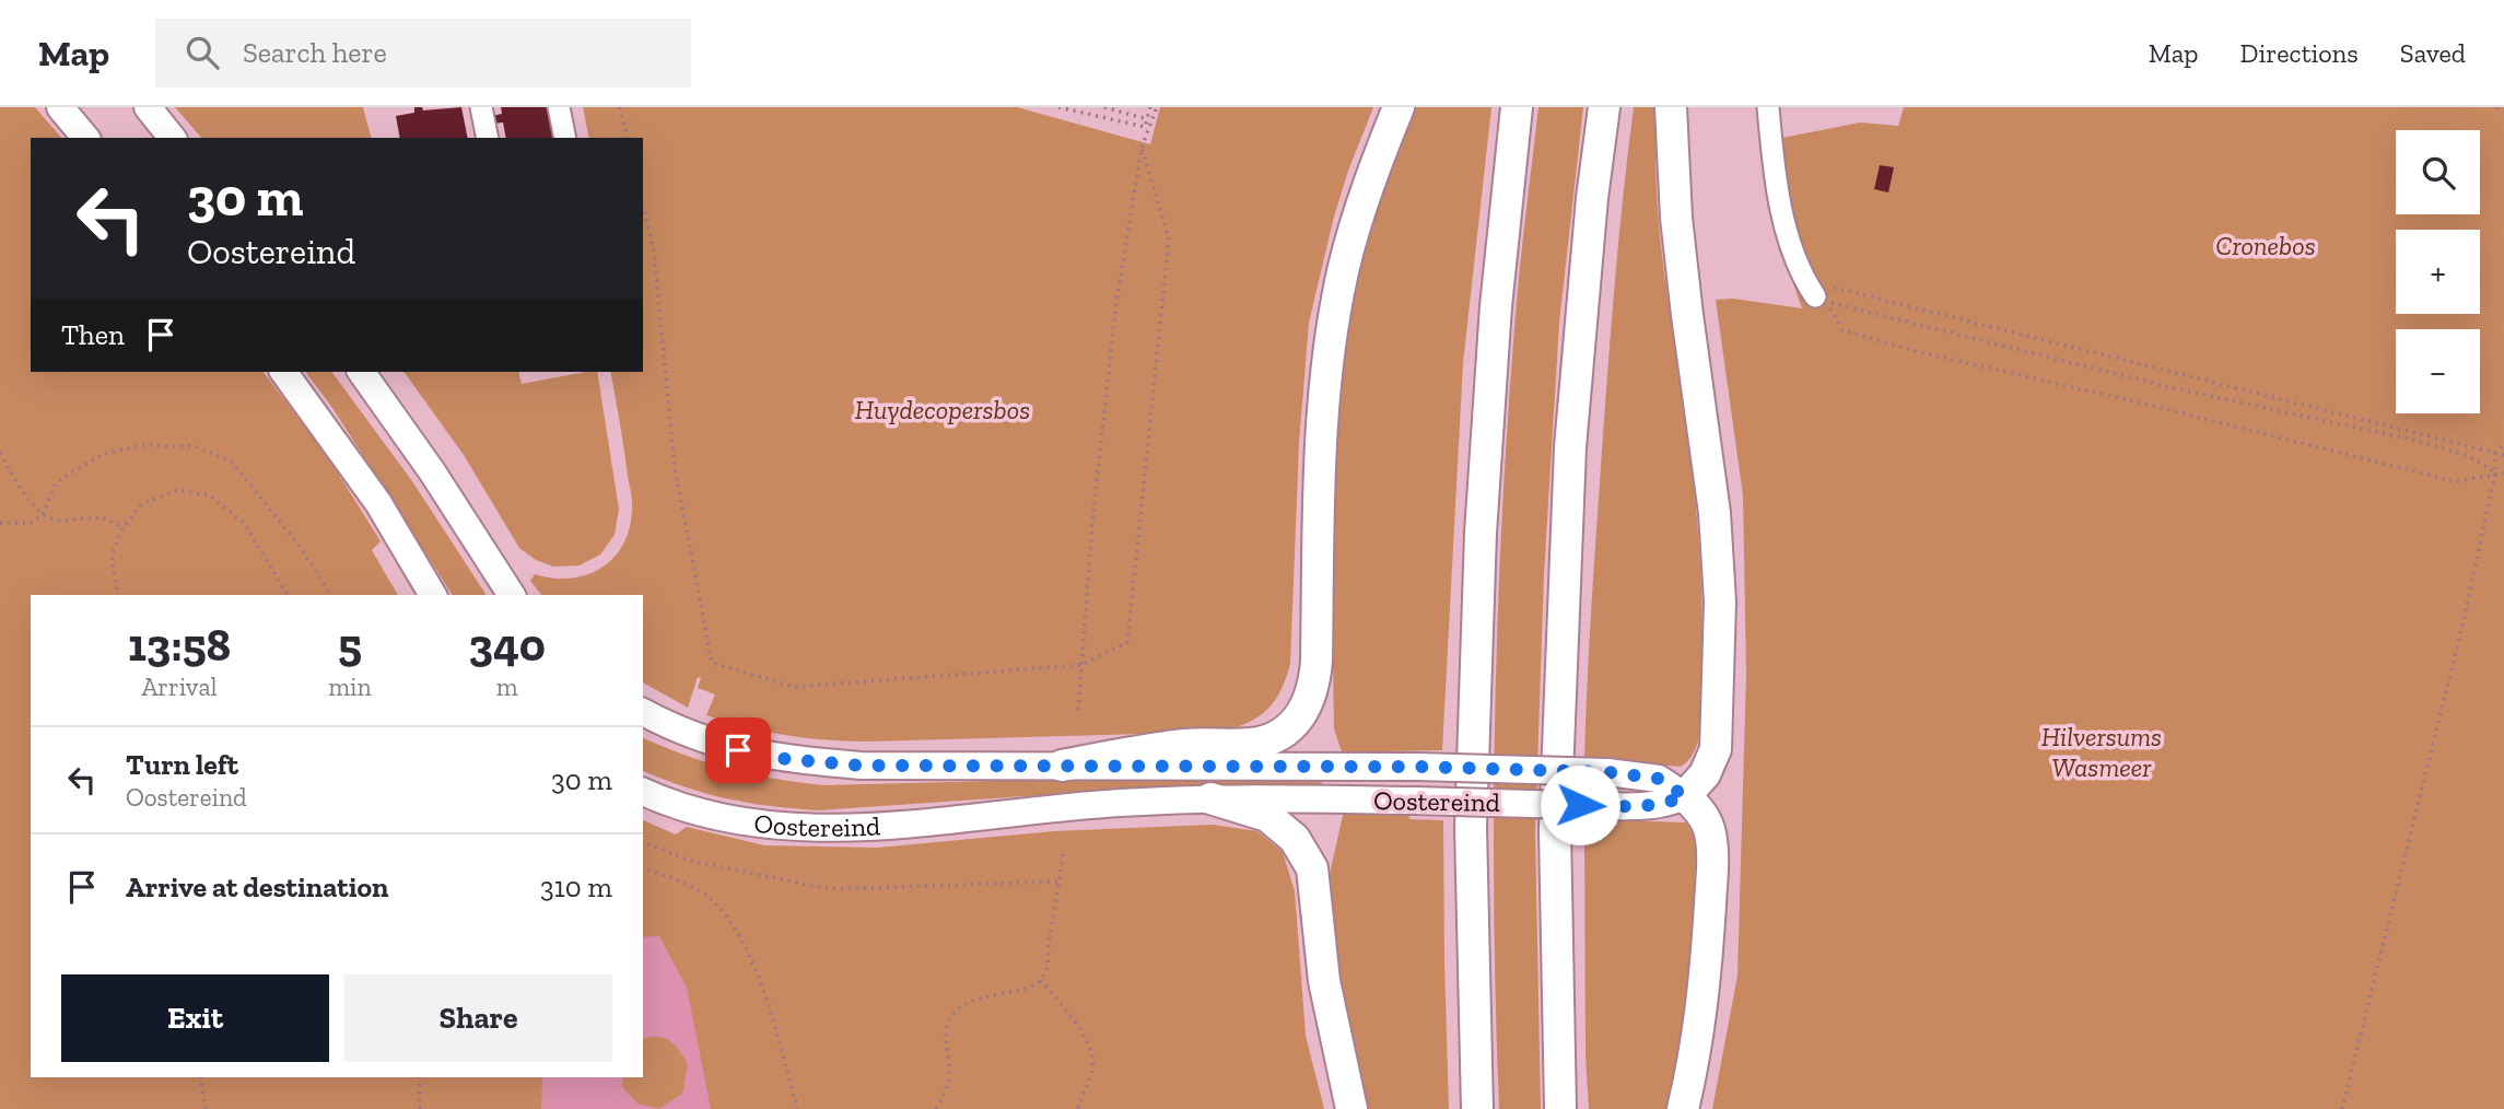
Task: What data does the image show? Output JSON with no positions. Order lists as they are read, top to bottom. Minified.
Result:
{"streets":{"main road":["Oostereind"]},"parks":["Cronebos","Huydecopersbos","Hilversums Wasmeer"],"page":{"header":"Map","search":"Search here","nav":["Map","Directions","Saved"],"map_buttons":["+","−"],"turn":["30 m","Oostereind"],"then":"Then","eta":["13:58","Arrival","5","min","340","m"],"list":[{"name":"Turn left","note":"Oostereind","value":"30 m"},{"name":"Arrive at destination","value":"310 m"}],"buttons":["Exit","Share"]}}
